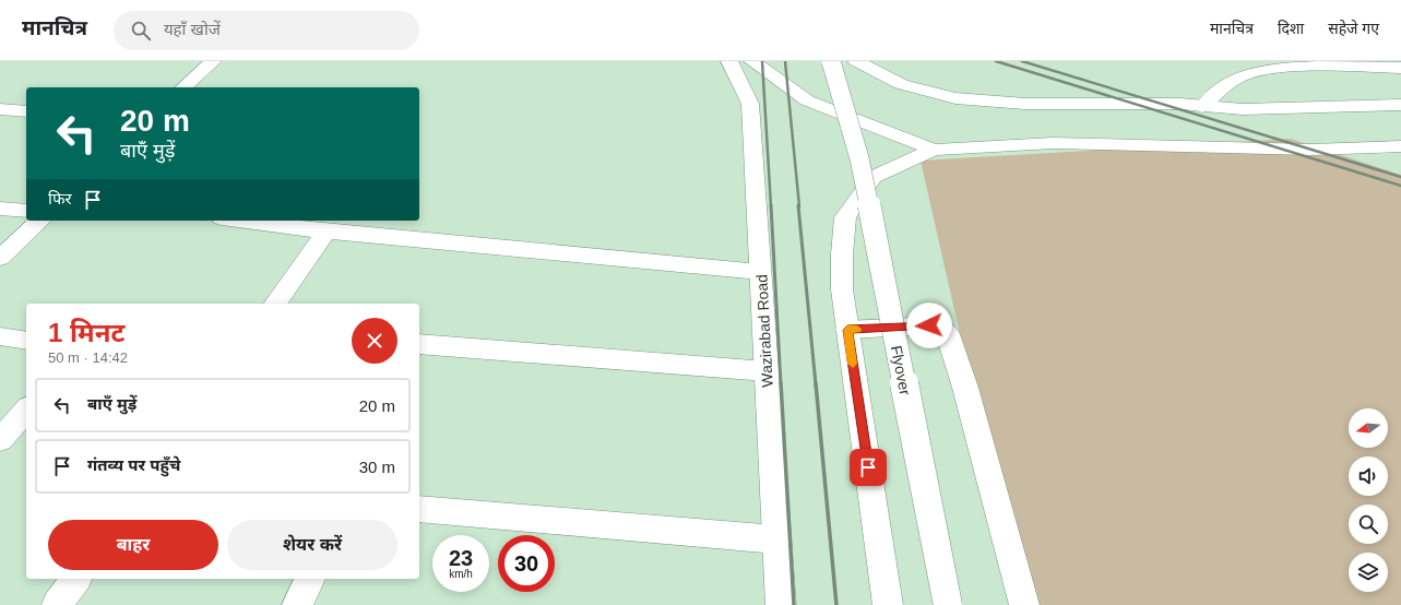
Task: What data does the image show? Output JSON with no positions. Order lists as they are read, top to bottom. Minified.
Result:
{"streets":{"main road":["Wazirabad Road","Flyover"]},"north":"left","page":{"header":"मानचित्र","search":"यहाँ खोजें","nav":["मानचित्र","दिशा","सहेजे गए"],"turn":["20 m","बाएँ मुड़ें"],"then":"फिर","heading":["1 मिनट","50 m · 14:42"],"list":[{"name":"बाएँ मुड़ें","value":"20 m"},{"name":"गंतव्य पर पहुँचे","value":"30 m"}],"buttons":["बाहर","शेयर करें"],"speed":"23 km/h","limit":"30"}}
